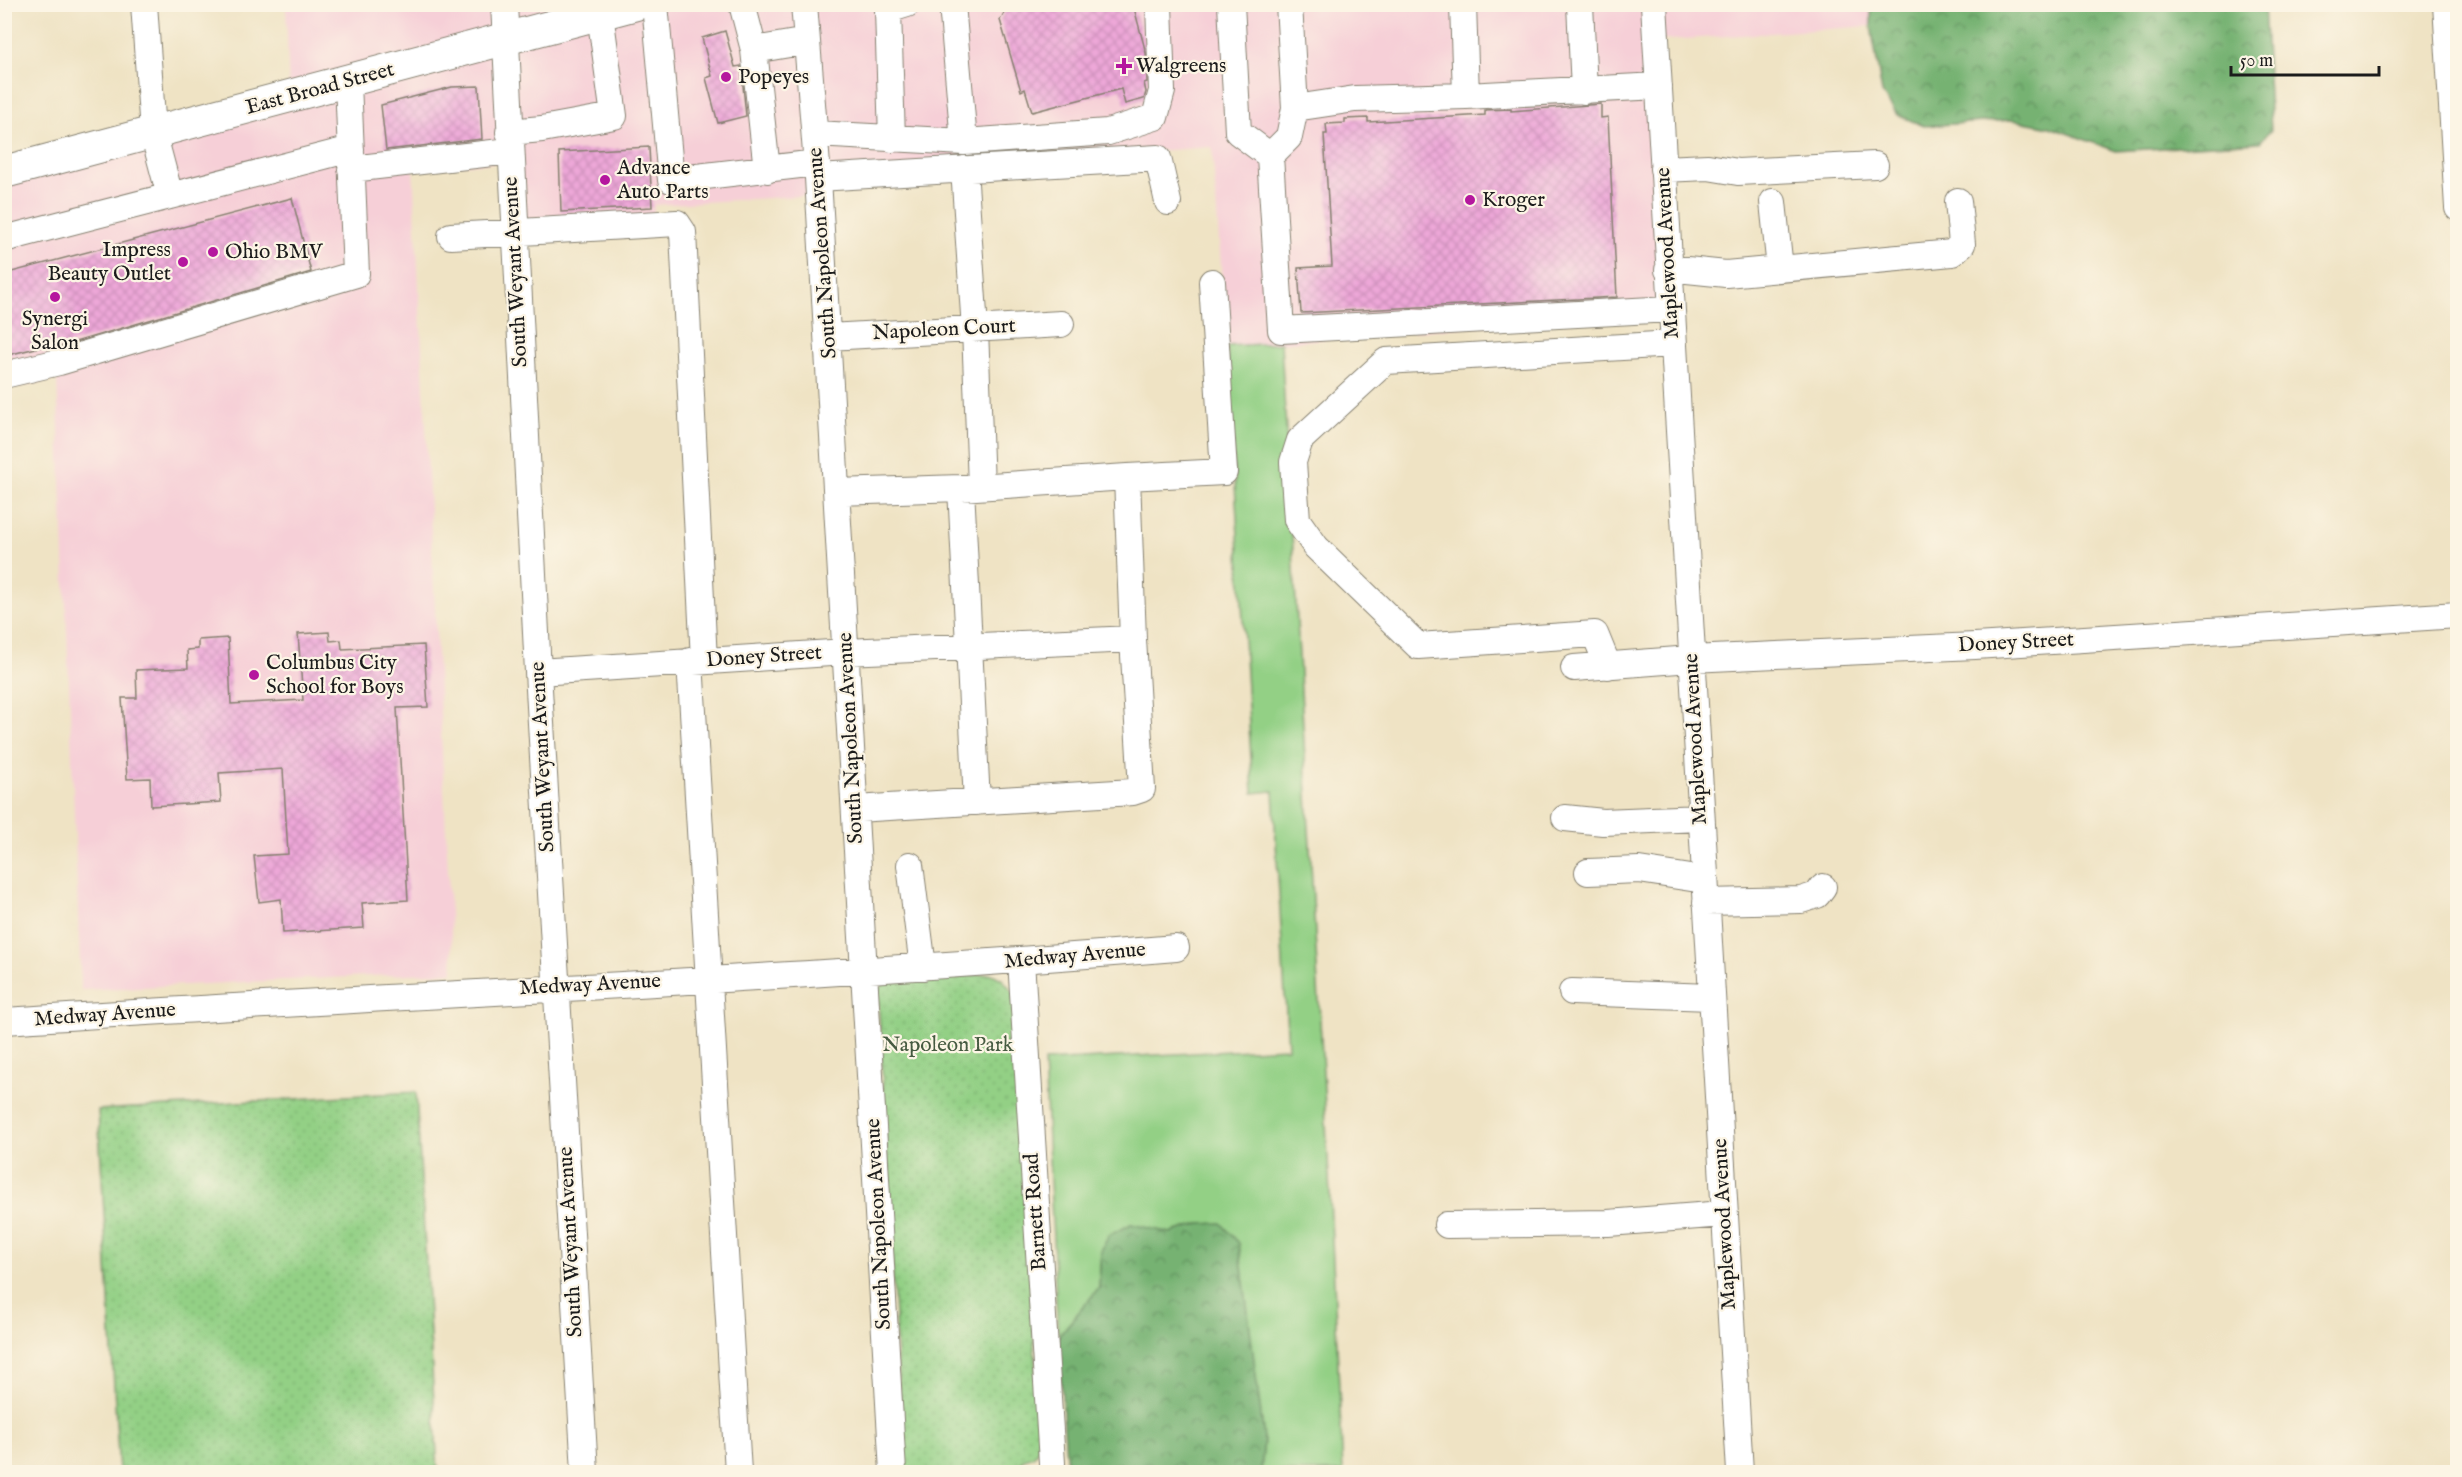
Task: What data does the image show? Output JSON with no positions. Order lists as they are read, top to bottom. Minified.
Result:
{"streets":{"main road":["East Broad Street"],"street":["South Napoleon Avenue","Maplewood Avenue","South Weyant Avenue","Napoleon Court","Doney Street","Medway Avenue","Barnett Road"]},"crossings":[["East Broad Street","South Weyant Avenue"],["South Napoleon Avenue","Napoleon Court"],["South Napoleon Avenue","Doney Street"],["South Napoleon Avenue","Medway Avenue"],["Maplewood Avenue","Doney Street"],["South Weyant Avenue","Doney Street"],["South Weyant Avenue","Medway Avenue"],["Medway Avenue","Barnett Road"]],"parks":["Napoleon Park"],"places":{"health":["Walgreens"],"other":["Popeyes","Advance Auto Parts","Kroger","Ohio BMV","Impress Beauty Outlet","Synergi Salon","Columbus City School for Boys"]},"scale_bar":"50 m"}
